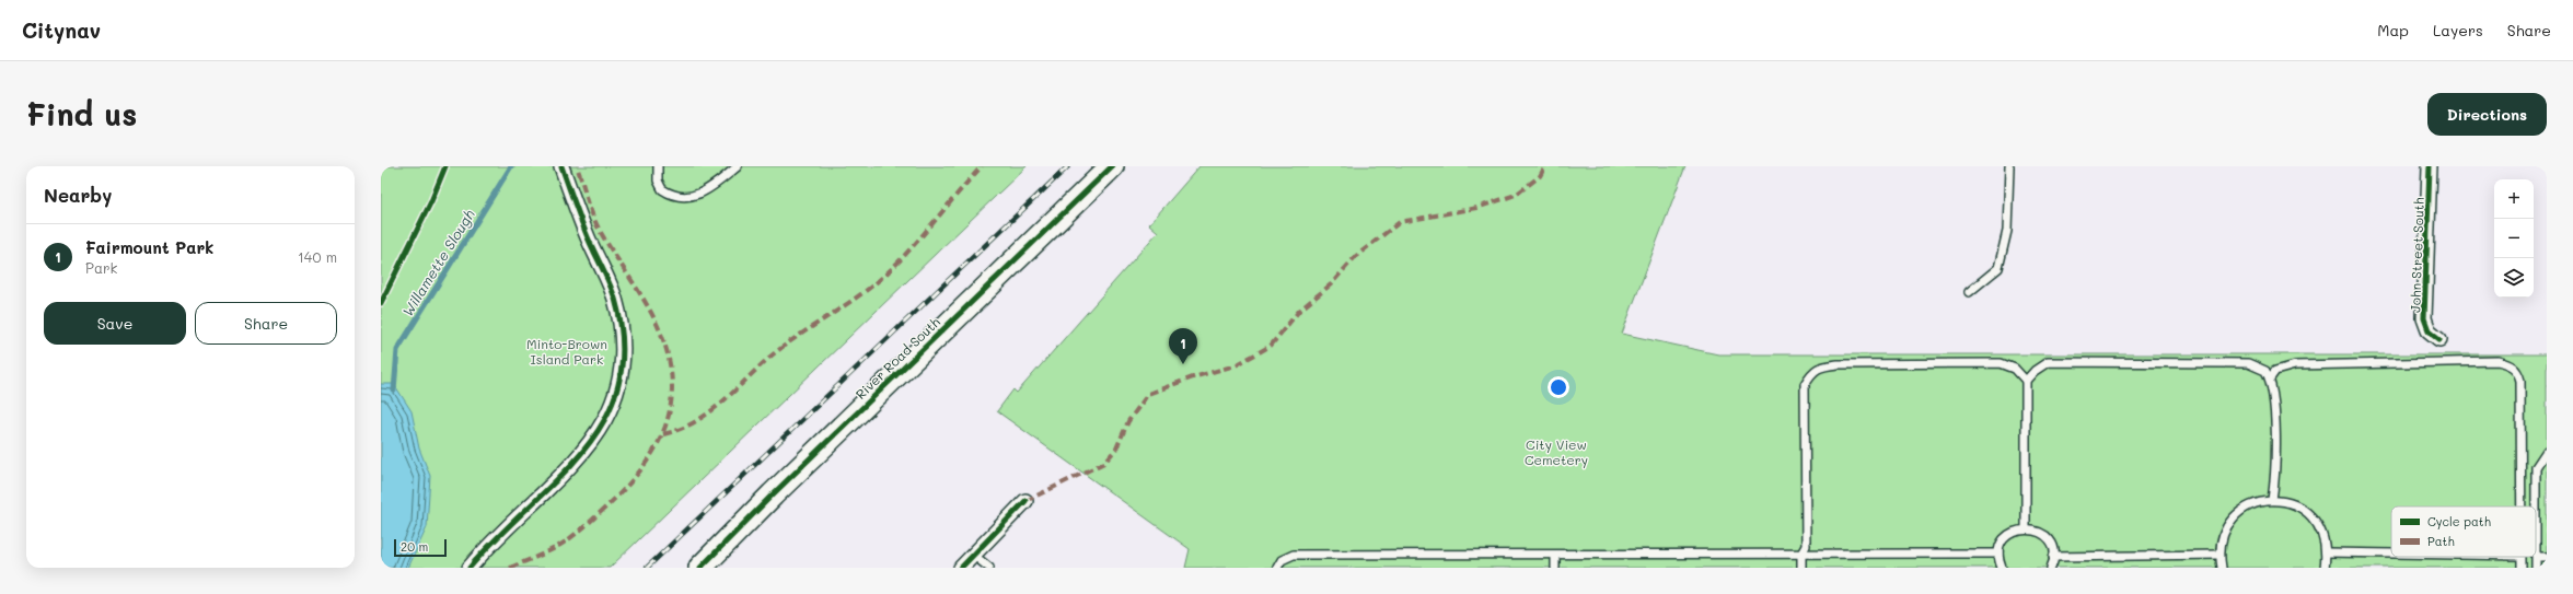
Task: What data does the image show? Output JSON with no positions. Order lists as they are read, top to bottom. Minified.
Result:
{"streets":{"main road":["River Road South"],"street":["John Street South"]},"water":["Willamette Slough"],"parks":["Minto-Brown Island Park","City View Cemetery"],"legend":["Cycle path","Path"],"scale_bar":"20 m","page":{"header":"Citynav","nav":["Map","Layers","Share"],"buttons":["Directions",["Save","Share"]],"title":"Find us","heading":"Nearby","map_buttons":["+","−"],"list":[{"mark":"1","name":"Fairmount Park","note":"Park","value":"140 m"}],"pins":"1","scale":"20 m"}}
